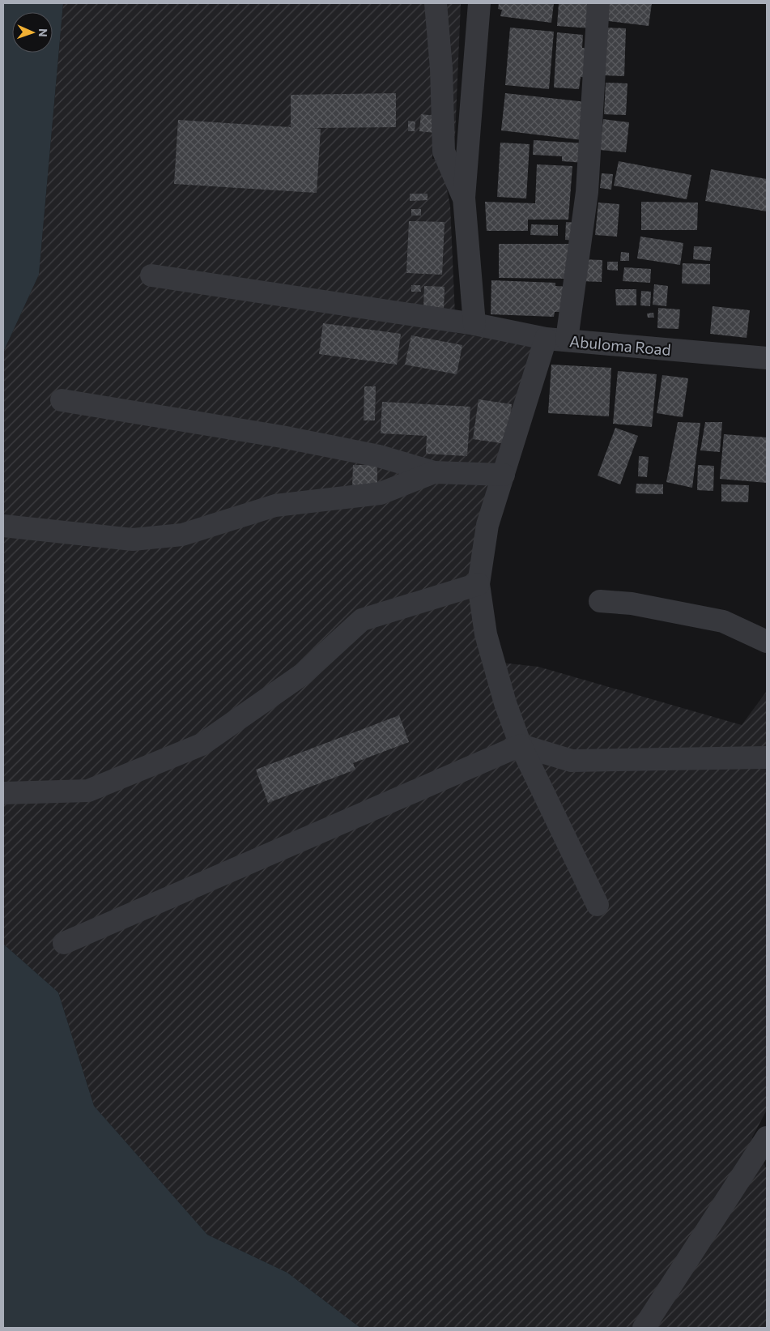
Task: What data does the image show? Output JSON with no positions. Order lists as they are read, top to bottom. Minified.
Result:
{"streets":{"street":["Abuloma Road"]},"north":"right"}
